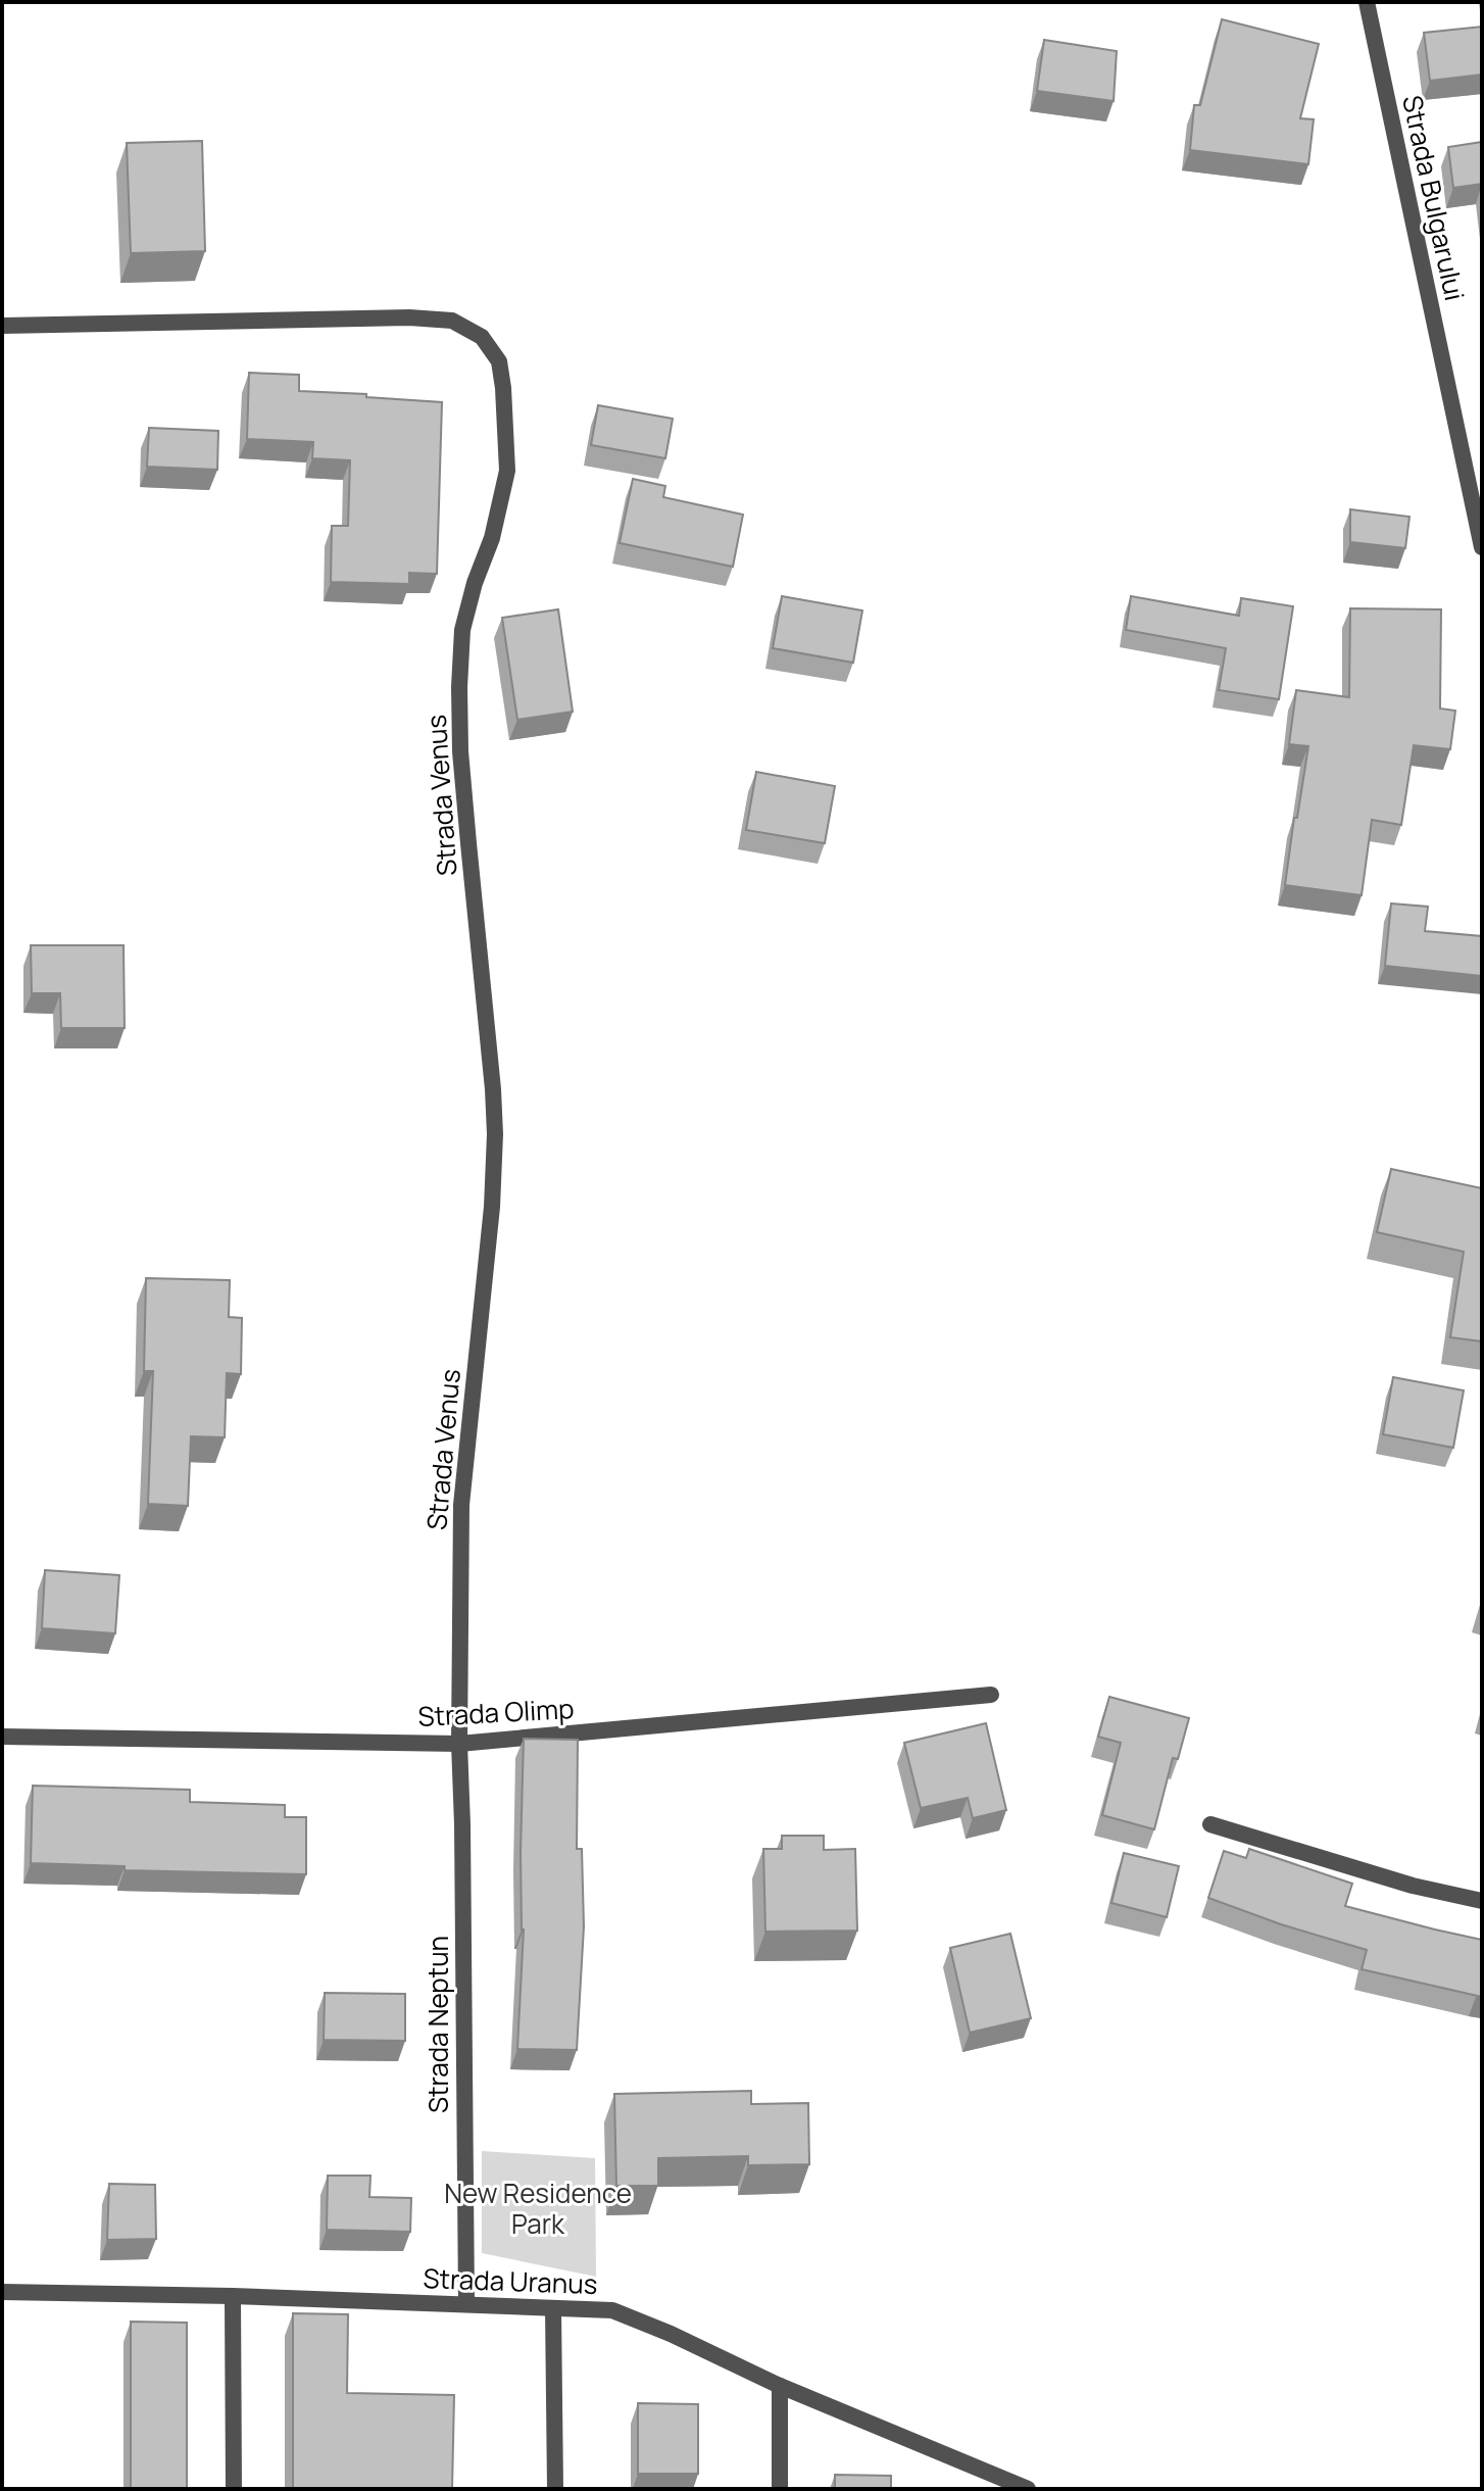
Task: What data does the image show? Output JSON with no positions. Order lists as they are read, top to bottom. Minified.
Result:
{"streets":{"street":["Strada Bulgarului","Strada Venus","Strada Olimp","Strada Neptun","Strada Uranus"]},"crossings":[["Strada Venus","Strada Olimp"],["Strada Venus","Strada Neptun"],["Strada Olimp","Strada Neptun"],["Strada Neptun","Strada Uranus"]],"parks":["New Residence Park"]}
